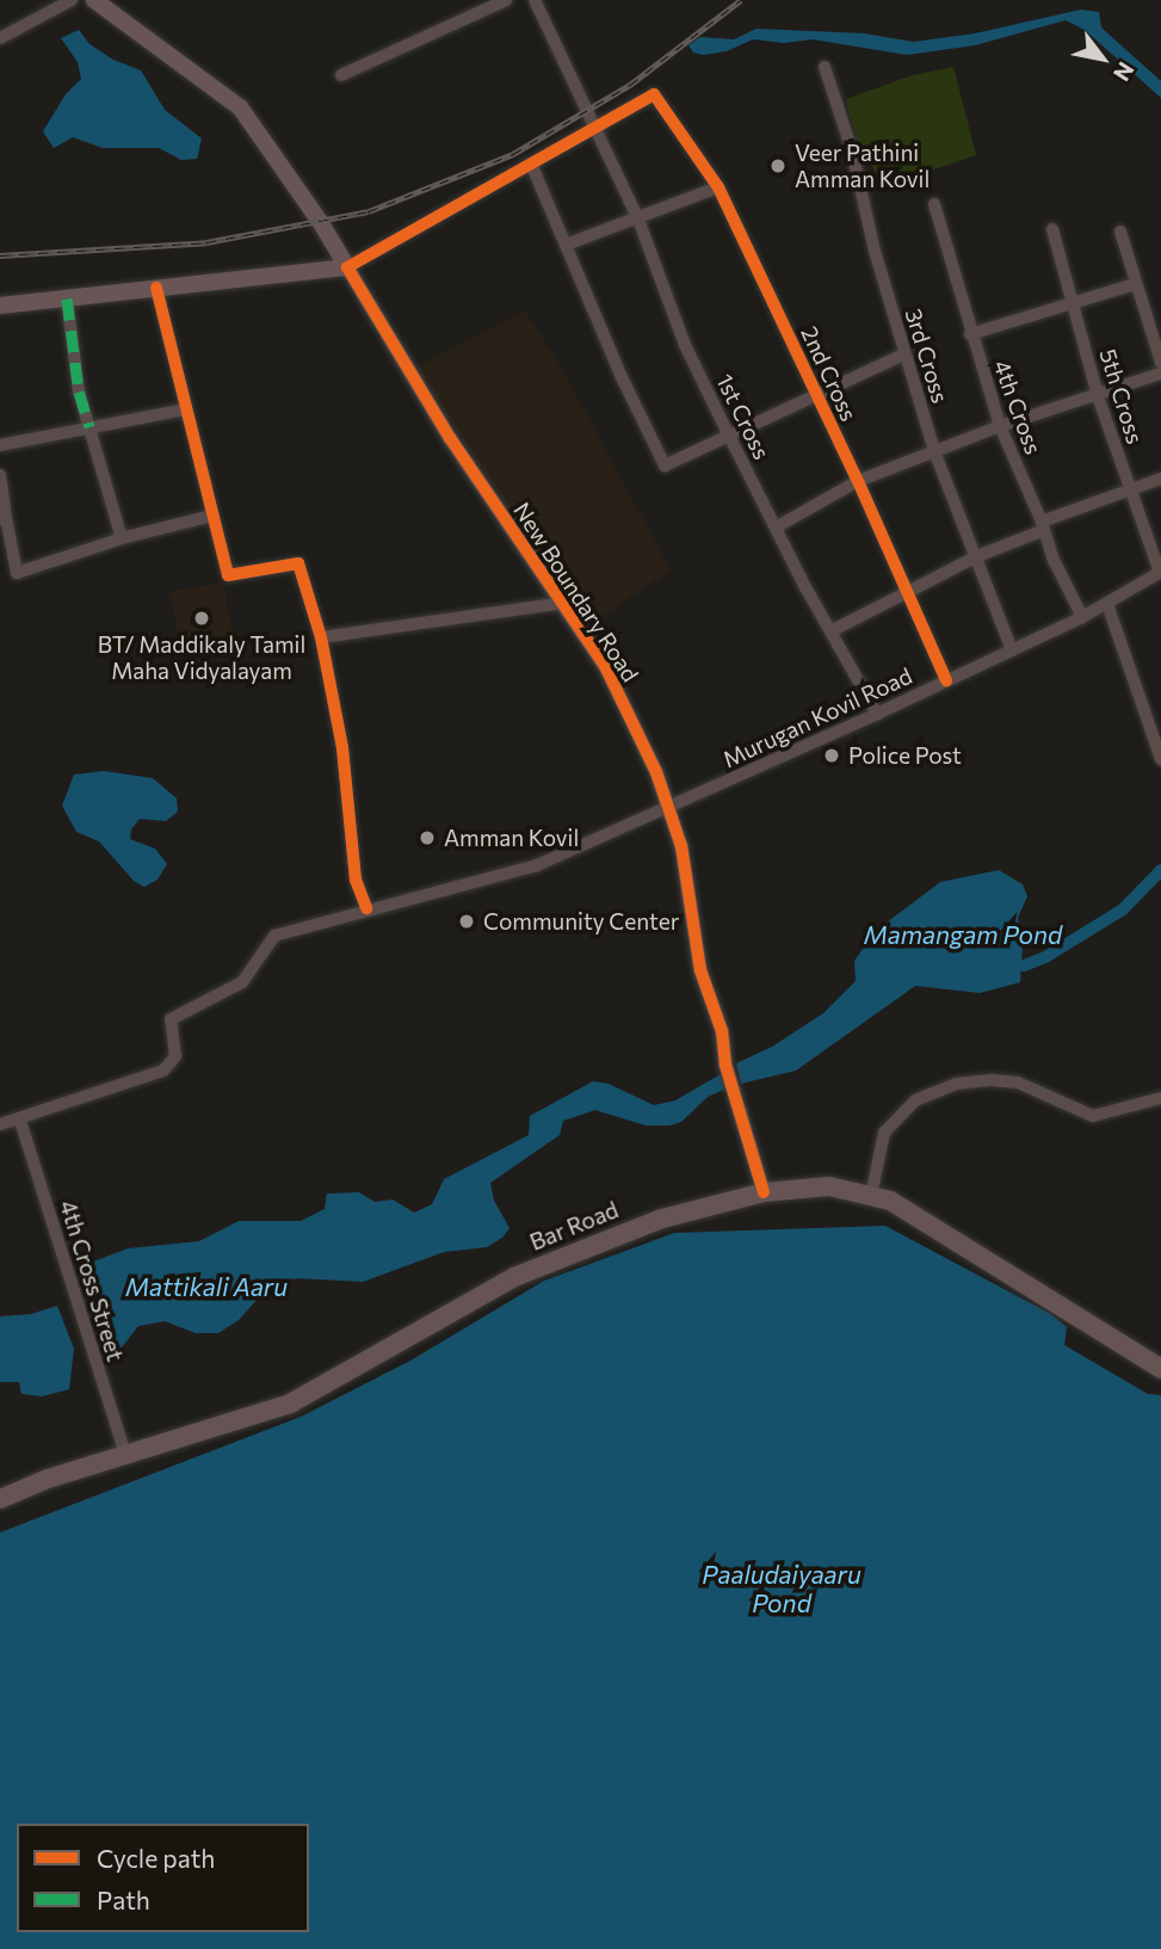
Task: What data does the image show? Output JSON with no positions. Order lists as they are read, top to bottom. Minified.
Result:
{"streets":{"main road":["New Boundary Road","Bar Road"],"street":["3rd Cross","2nd Cross","5th Cross","4th Cross","1st Cross","Murugan Kovil Road","4th Cross Street"]},"crossings":[["3rd Cross","Murugan Kovil Road"],["2nd Cross","1st Cross"],["2nd Cross","Murugan Kovil Road"],["5th Cross","Murugan Kovil Road"],["4th Cross","Murugan Kovil Road"],["1st Cross","Murugan Kovil Road"],["New Boundary Road","Murugan Kovil Road"],["New Boundary Road","Bar Road"],["Murugan Kovil Road","4th Cross Street"],["Bar Road","4th Cross Street"]],"water":["Mamangam Pond","Mattikali Aaru","Paaludaiyaaru Pond"],"places":["Veer Pathini Amman Kovil","BT/ Maddikaly Tamil Maha Vidyalayam","Police Post","Amman Kovil","Community Center"],"legend":["Cycle path","Path"],"north":"bottom right"}
